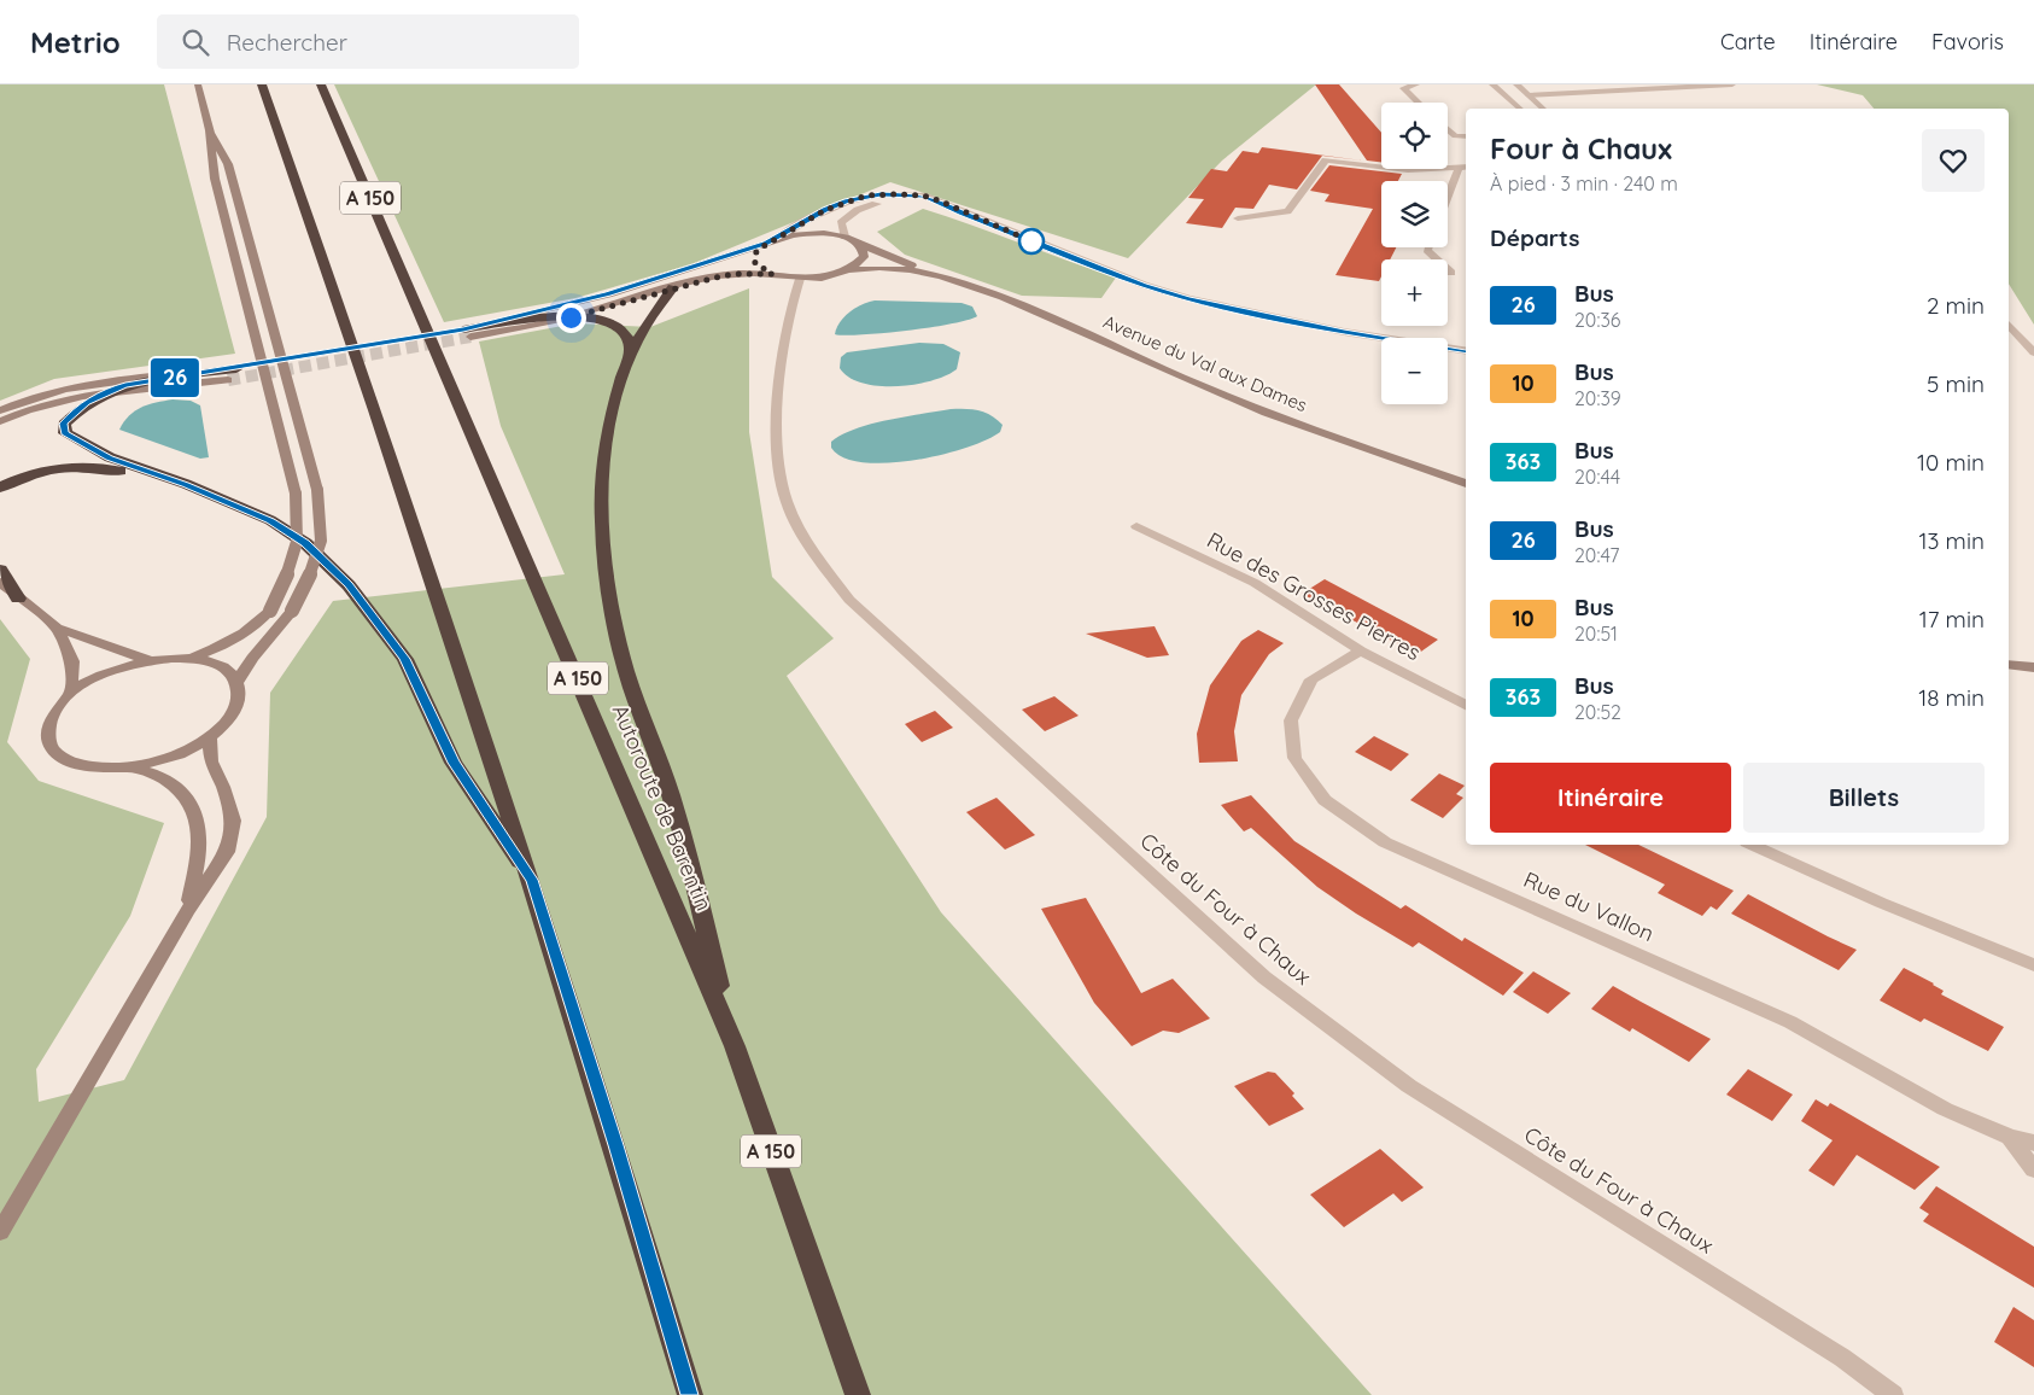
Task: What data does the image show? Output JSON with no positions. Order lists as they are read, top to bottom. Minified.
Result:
{"streets":{"highway":["A 150","Autoroute de Barentin"],"main road":["Avenue du Val aux Dames"],"street":["Rue des Grosses Pierres","Rue du Vallon","Côte du Four à Chaux"]},"crossings":[["Avenue du Val aux Dames","Côte du Four à Chaux"],["Rue des Grosses Pierres","Rue du Vallon"]],"lines":["bus line 26"],"page":{"header":"Metrio","search":"Rechercher","nav":["Carte","Itinéraire","Favoris"],"on_map":"26","map_buttons":["+","−"],"heading":[["Four à Chaux","À pied · 3 min · 240 m"],"Départs"],"list":[{"mark":"26","name":"Bus","note":"20:36","value":"2 min"},{"mark":"10","name":"Bus","note":"20:39","value":"5 min"},{"mark":"363","name":"Bus","note":"20:44","value":"10 min"},{"mark":"26","name":"Bus","note":"20:47","value":"13 min"},{"mark":"10","name":"Bus","note":"20:51","value":"17 min"},{"mark":"363","name":"Bus","note":"20:52","value":"18 min"}],"buttons":["Itinéraire","Billets"]}}
